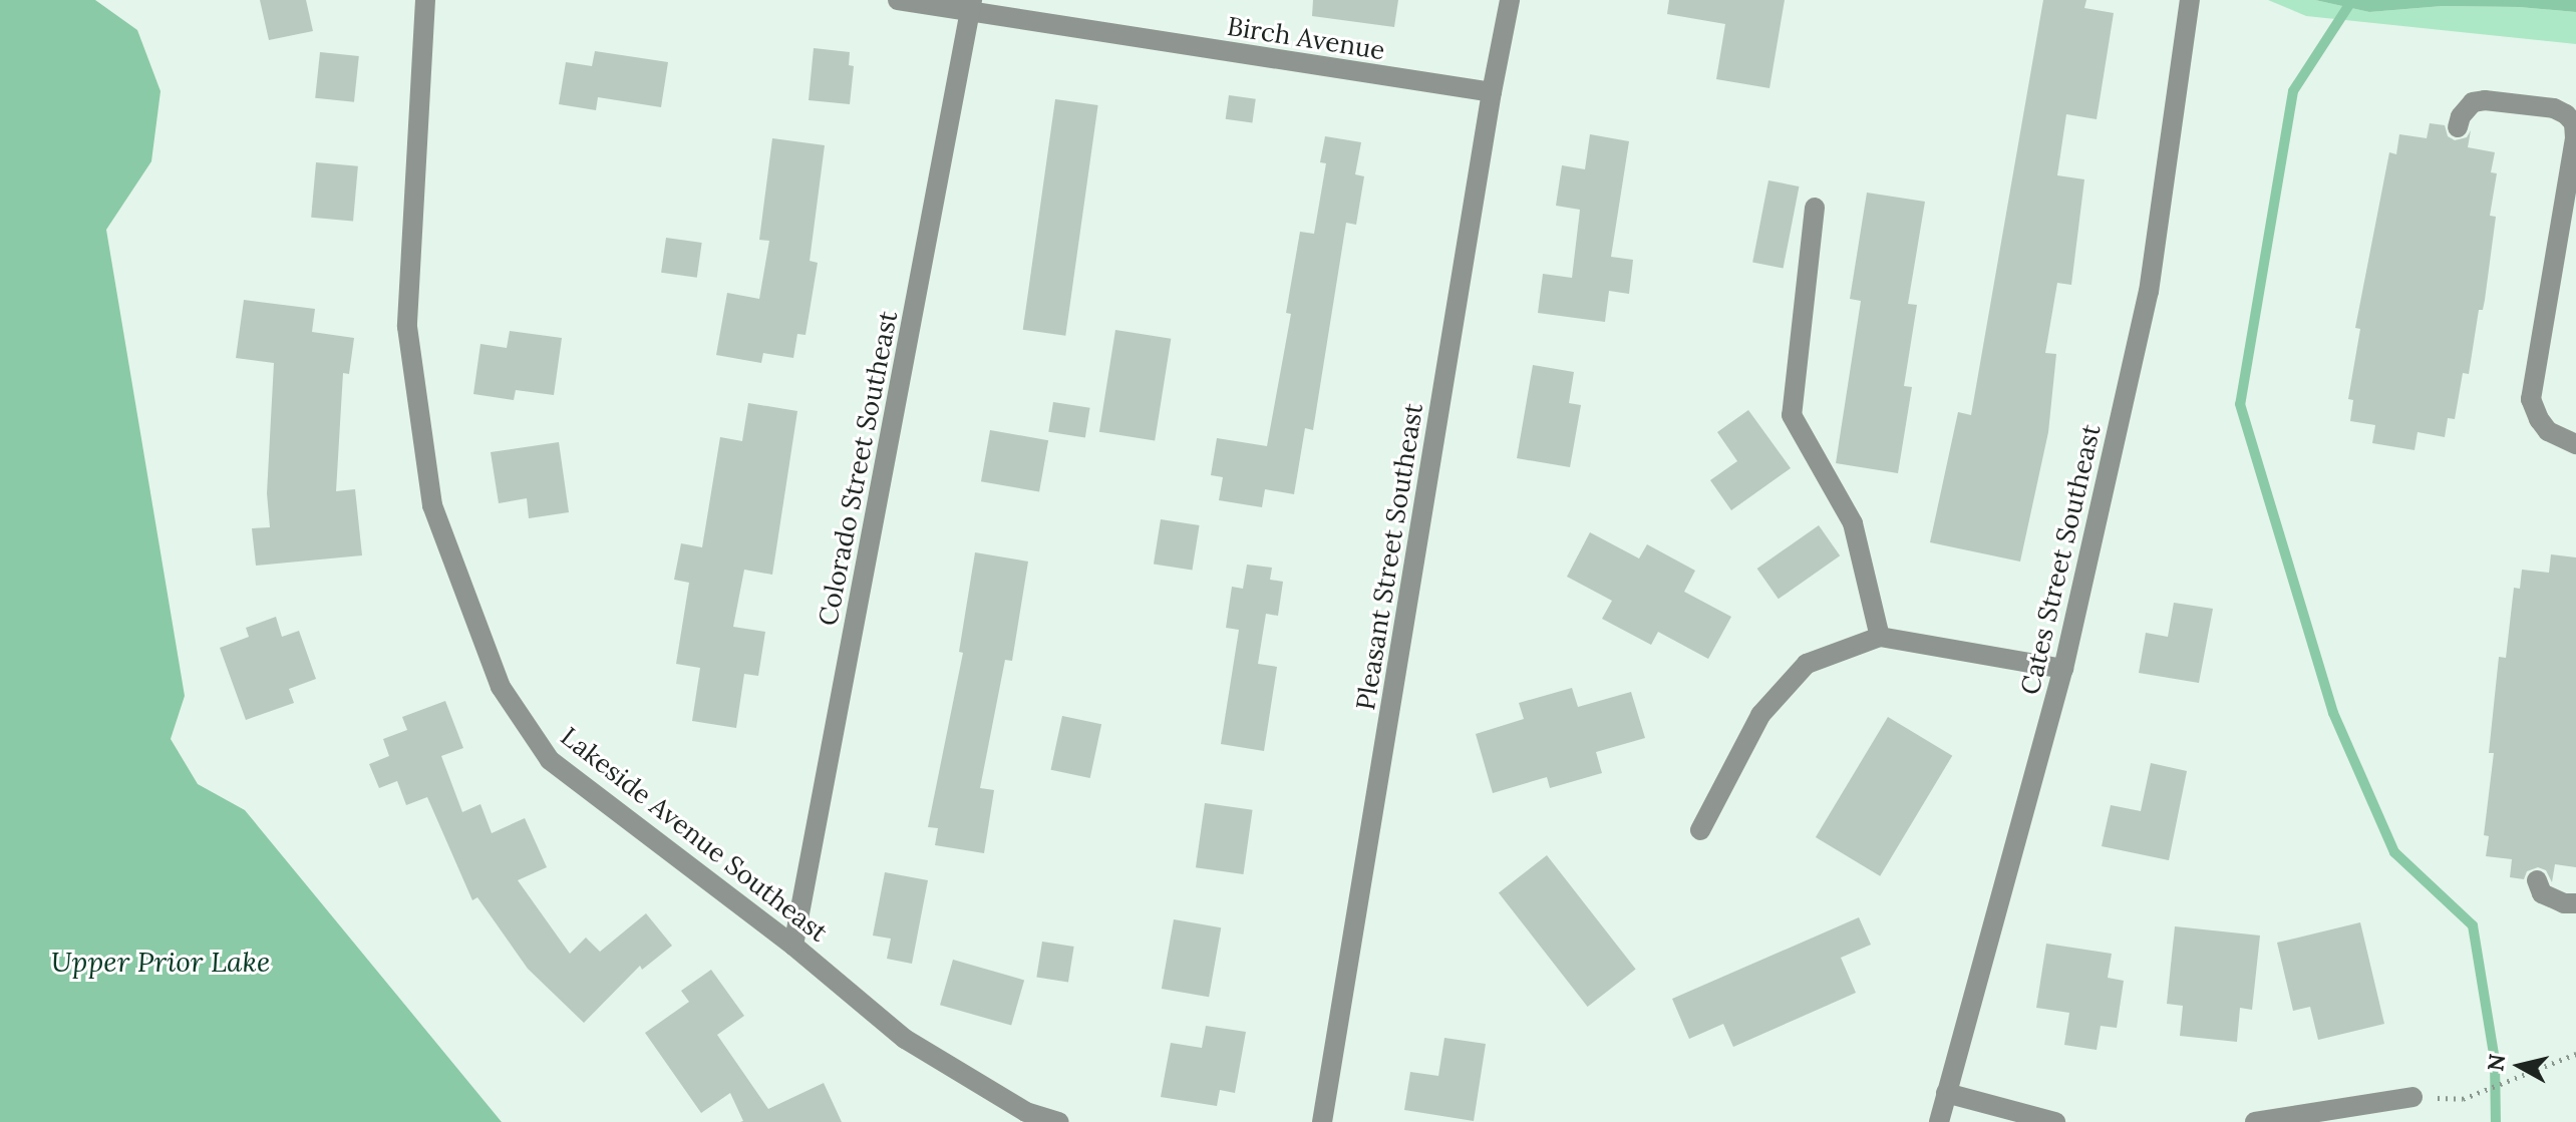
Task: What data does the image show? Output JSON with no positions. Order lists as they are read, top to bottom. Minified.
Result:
{"streets":{"street":["Birch Avenue","Colorado Street Southeast","Pleasant Street Southeast","Cates Street Southeast","Lakeside Avenue Southeast"]},"crossings":[["Birch Avenue","Colorado Street Southeast"],["Birch Avenue","Pleasant Street Southeast"],["Colorado Street Southeast","Lakeside Avenue Southeast"]],"water":["Upper Prior Lake"],"north":"left"}
